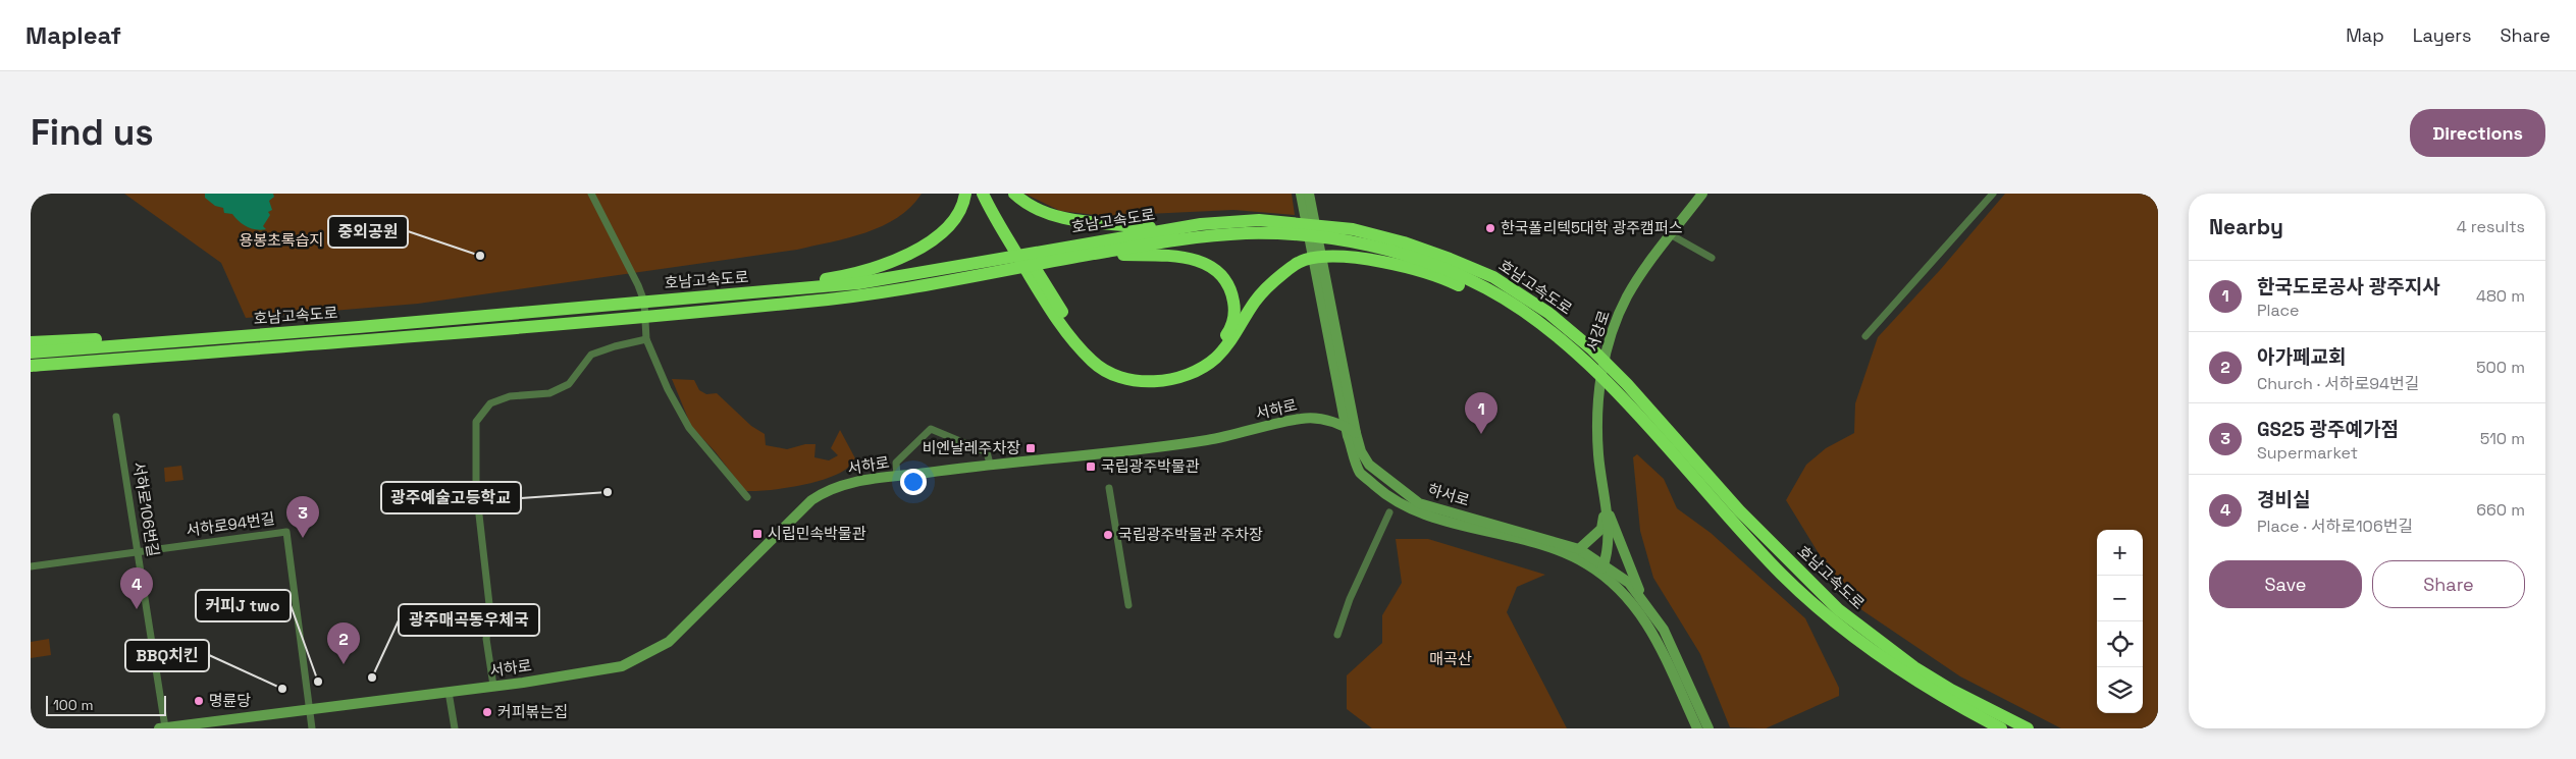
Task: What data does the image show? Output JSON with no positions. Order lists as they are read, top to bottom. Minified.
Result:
{"streets":{"highway":["호남고속도로"],"main road":["서강로","서하로","하서로"],"street":["서하로106번길","서하로94번길"]},"crossings":[["서강로","하서로"],["서하로","하서로"],["서하로","서하로106번길"],["서하로","서하로94번길"],["서하로106번길","서하로94번길"]],"parks":["용봉초록습지","매곡산"],"places":{"other":["한국폴리텍5대학 광주캠퍼스","중외공원","광주예술고등학교","국립광주박물관 주차장","광주매곡동우체국","커피J two","BBQ치킨","명륜당","커피볶는집"],"transit":["비엔날레주차장","국립광주박물관","시립민속박물관"]},"scale_bar":"100 m","page":{"header":"Mapleaf","nav":["Map","Layers","Share"],"buttons":["Directions",["Save","Share"]],"title":"Find us","heading":["Nearby","4 results"],"list":[{"mark":"1","name":"한국도로공사 광주지사","note":"Place","value":"480 m"},{"mark":"2","name":"아가페교회","note":"Church · 서하로94번길","value":"500 m"},{"mark":"3","name":"GS25 광주예가점","note":"Supermarket","value":"510 m"},{"mark":"4","name":"경비실","note":"Place · 서하로106번길","value":"660 m"}],"pins":["1","3","4","2"],"map_buttons":["+","−"],"scale":"100 m"}}
